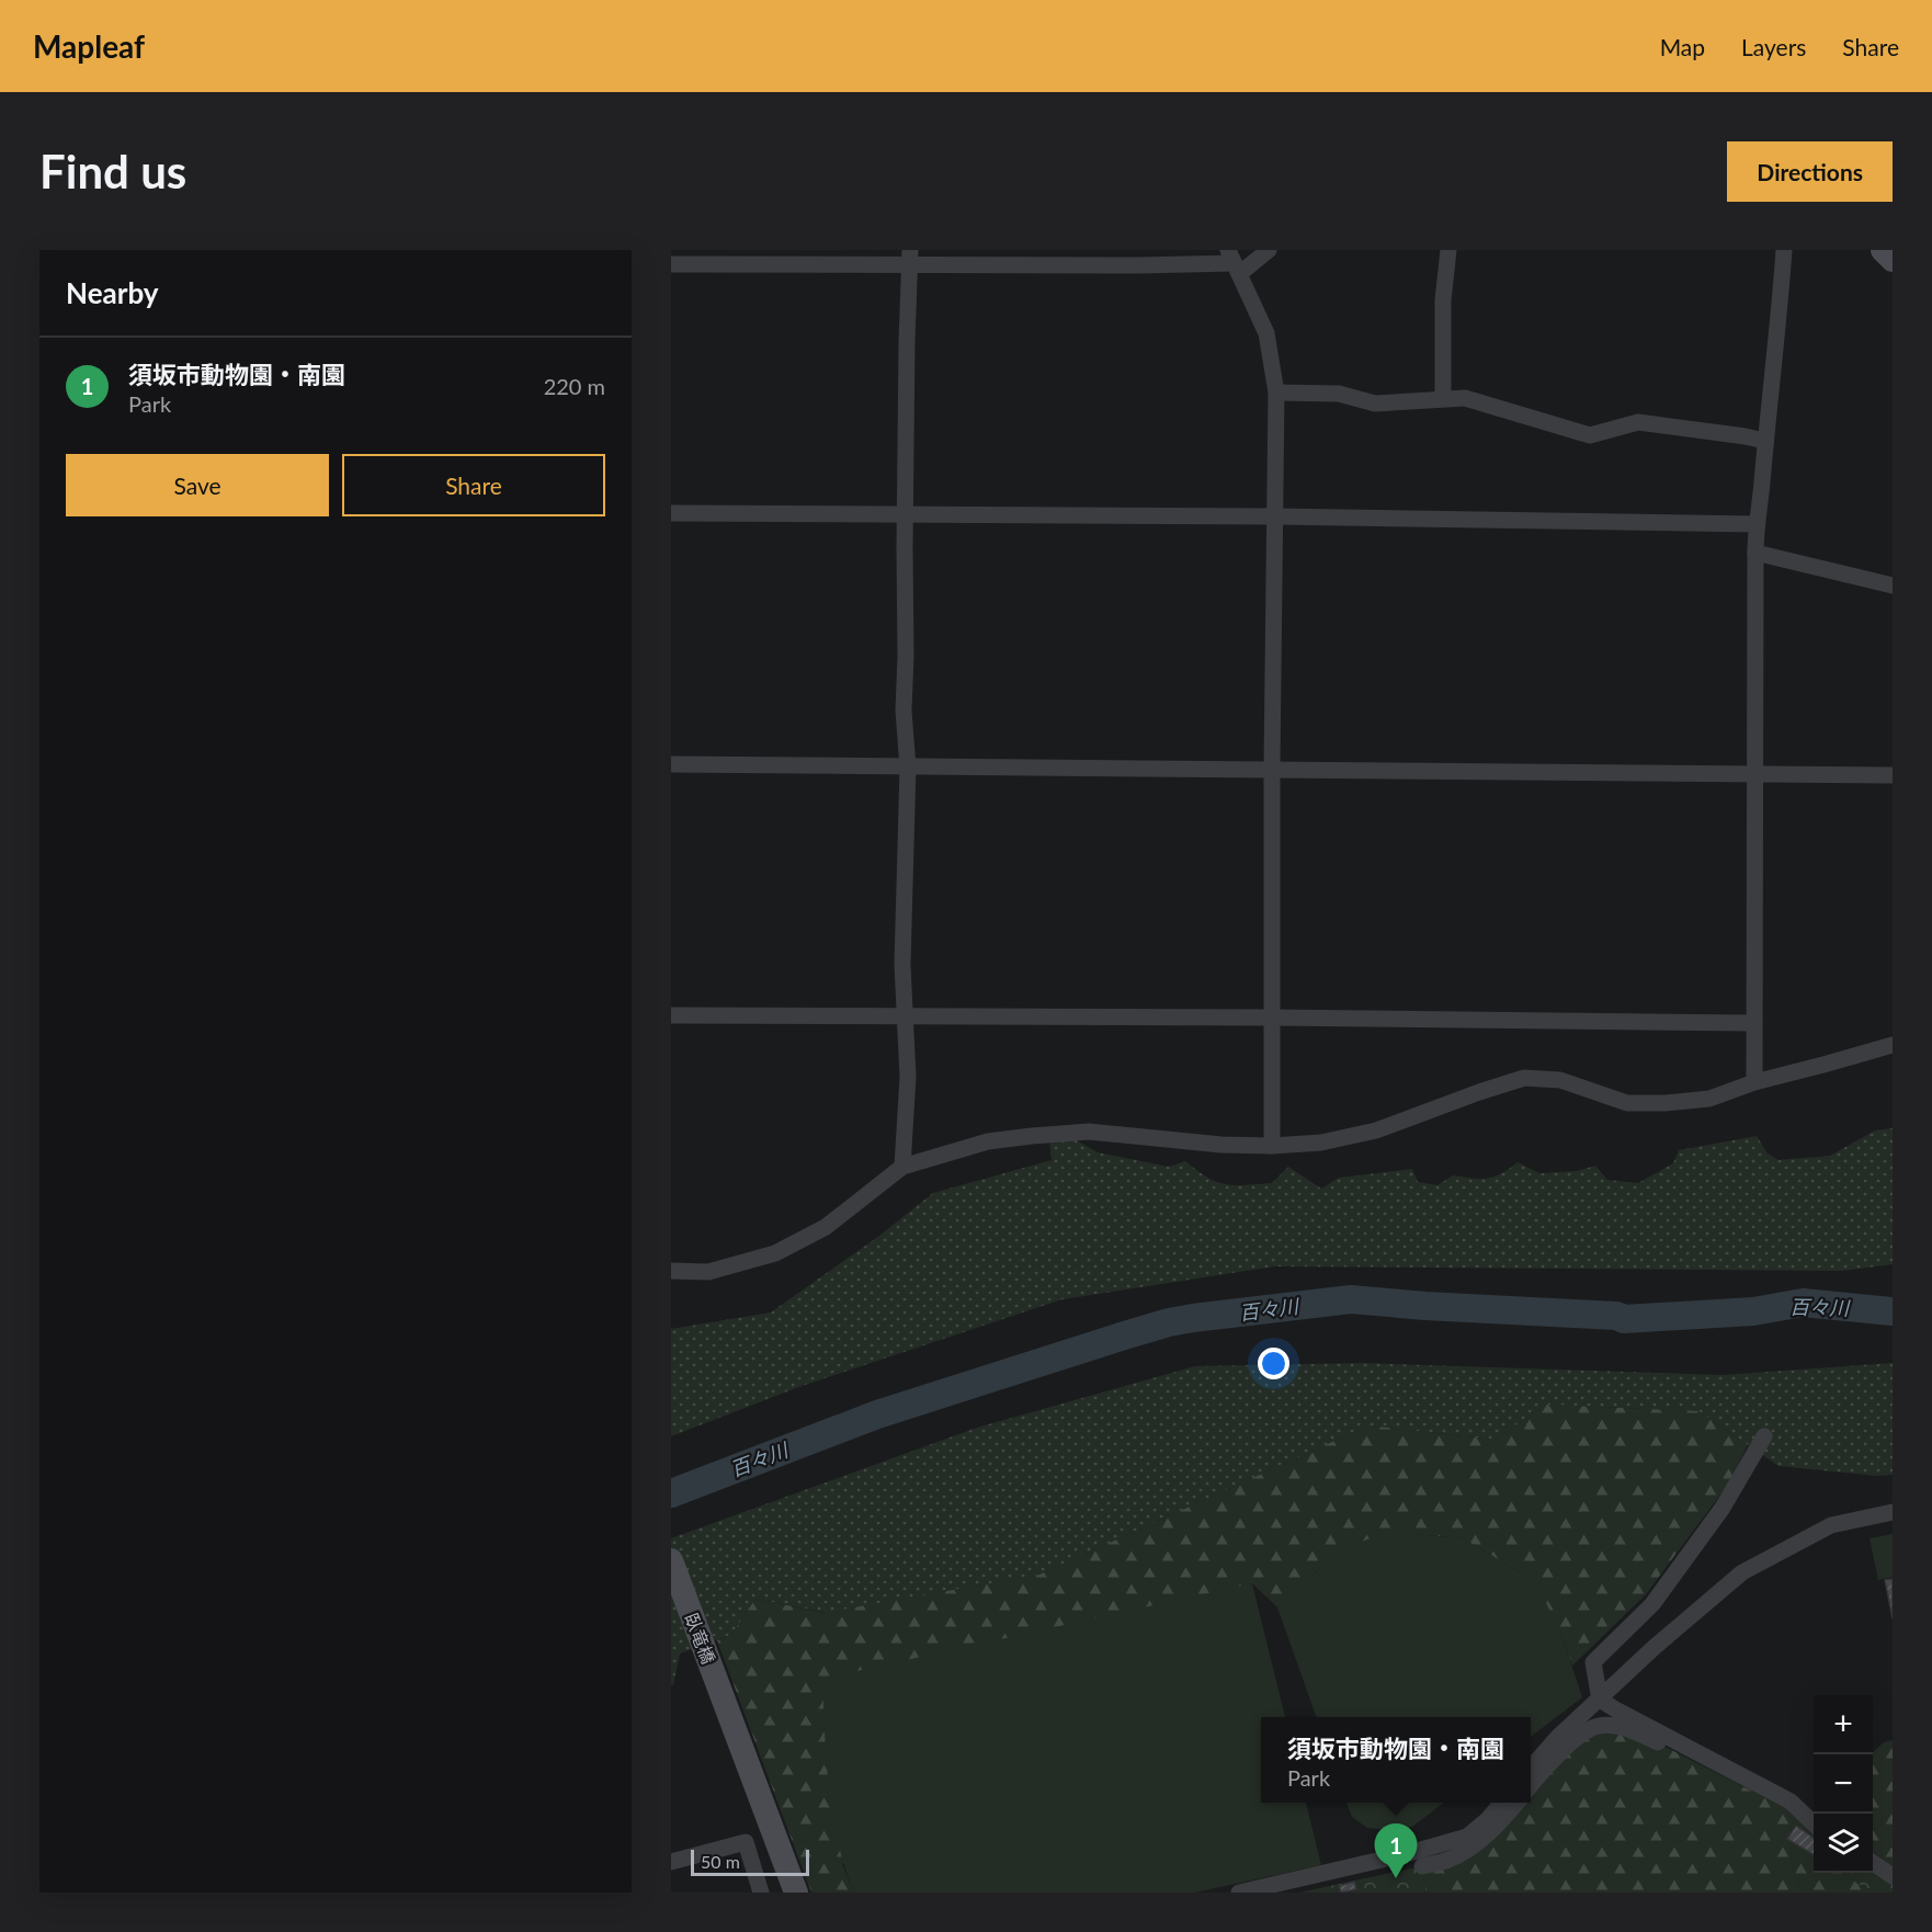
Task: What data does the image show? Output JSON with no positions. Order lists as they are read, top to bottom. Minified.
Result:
{"streets":{"street":["臥竜橋"]},"water":["百々川"],"scale_bar":"50 m","page":{"header":"Mapleaf","nav":["Map","Layers","Share"],"buttons":["Directions",["Save","Share"]],"title":"Find us","heading":"Nearby","list":[{"mark":"1","name":"須坂市動物園・南園","note":"Park","value":"220 m"}],"map_buttons":["+","−"],"popup":["須坂市動物園・南園","Park"],"pins":"1","scale":"50 m"}}
